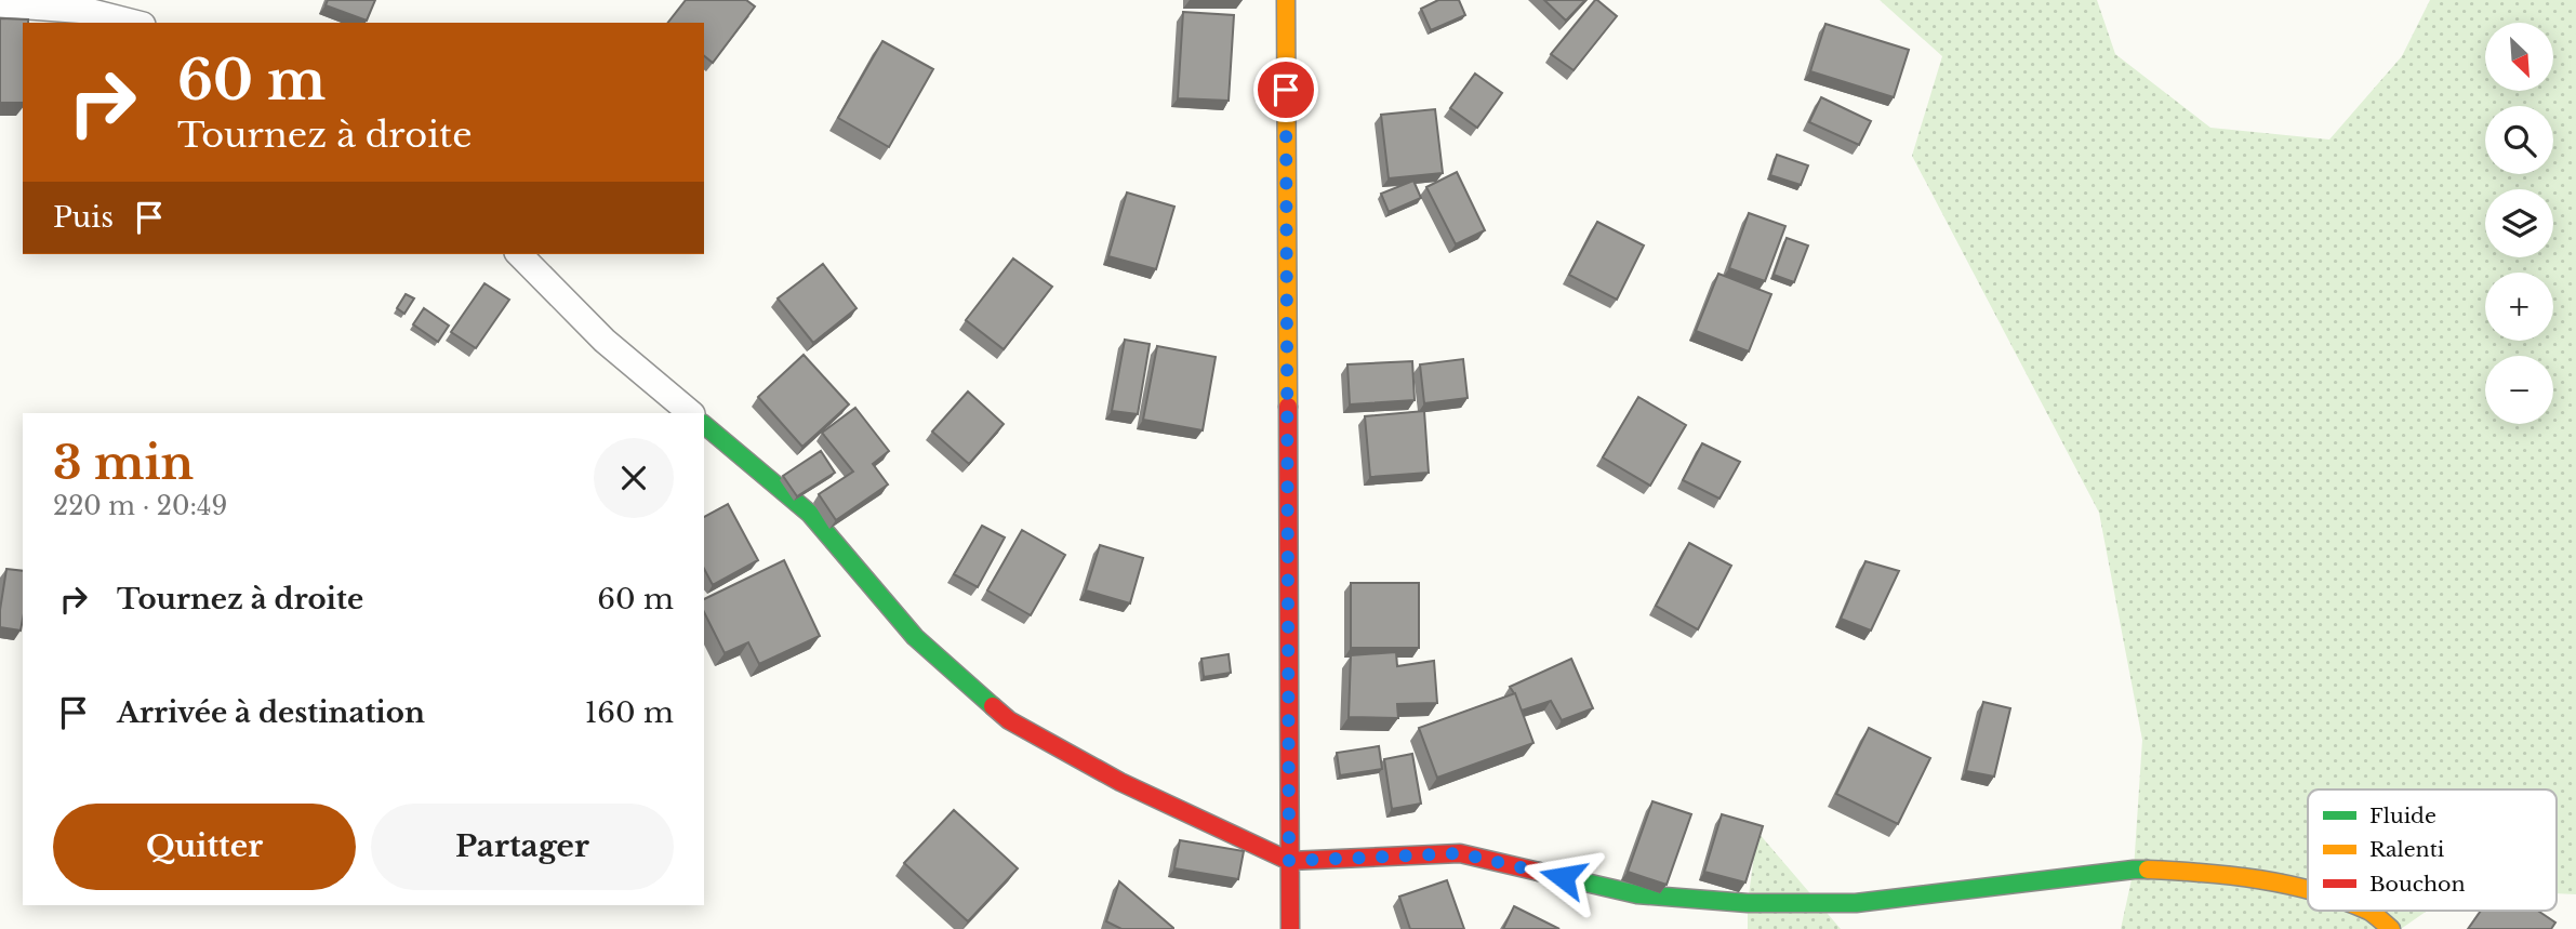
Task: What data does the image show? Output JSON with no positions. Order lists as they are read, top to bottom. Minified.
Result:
{"legend":["Fluide","Ralenti","Bouchon"],"north":"bottom right","page":{"map_buttons":["+","−"],"turn":["60 m","Tournez à droite"],"then":"Puis","heading":["3 min","220 m · 20:49"],"list":[{"name":"Tournez à droite","value":"60 m"},{"name":"Arrivée à destination","value":"160 m"}],"buttons":["Quitter","Partager"]}}
